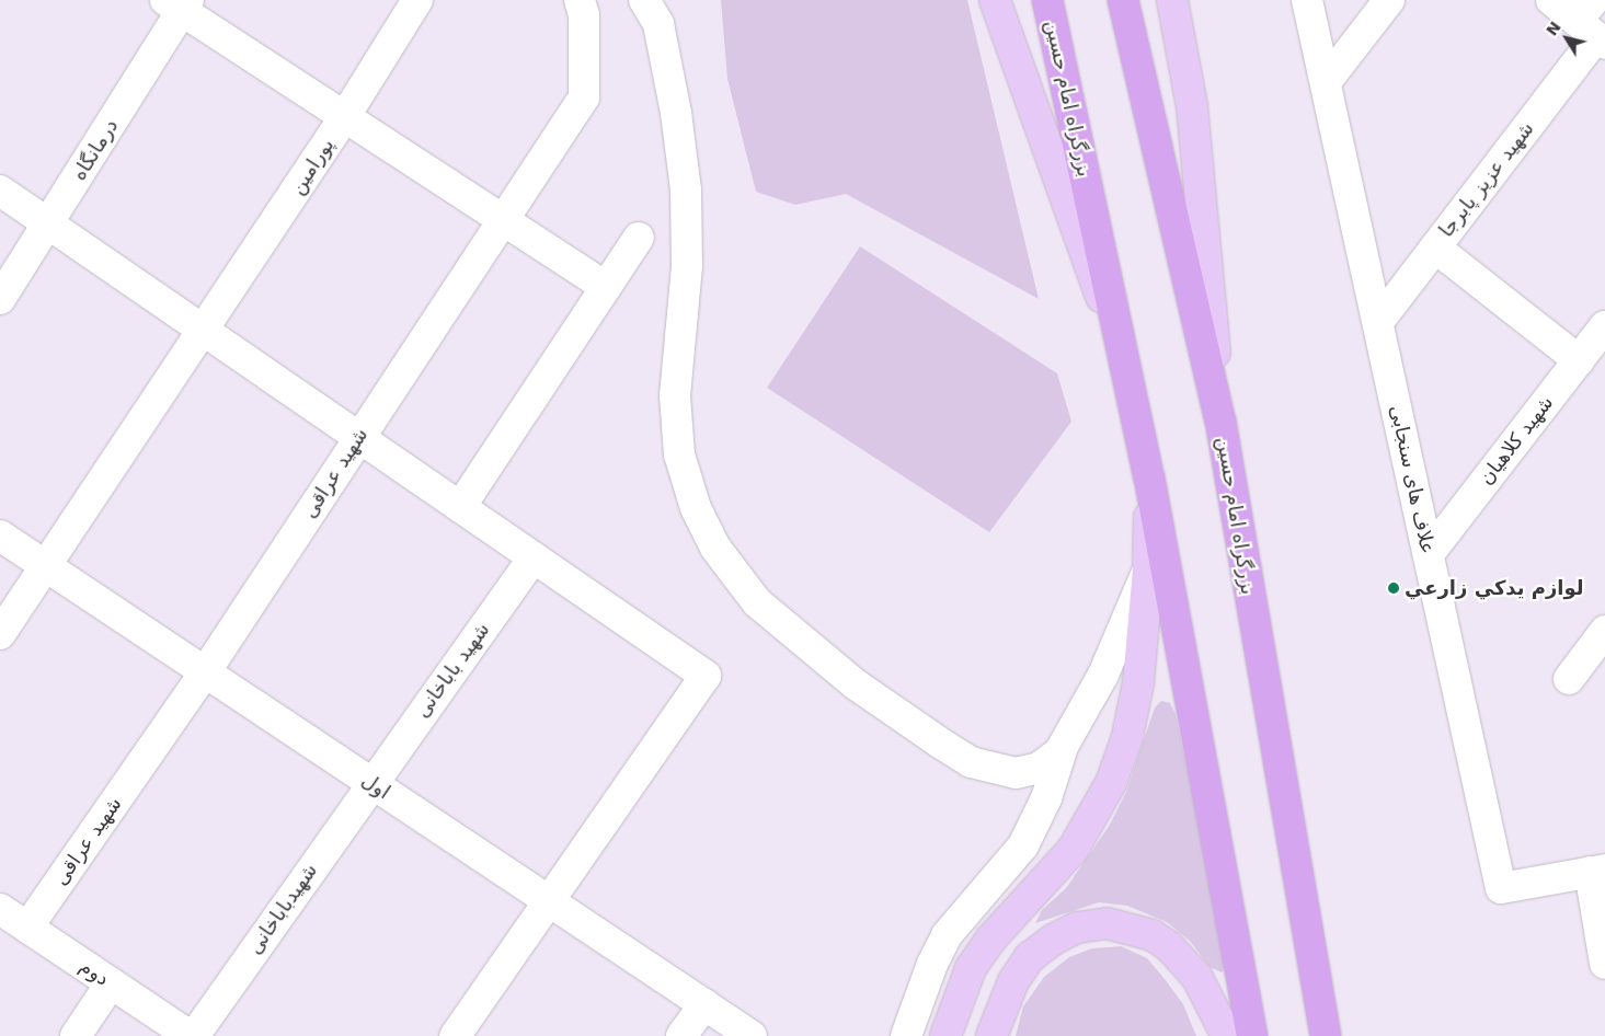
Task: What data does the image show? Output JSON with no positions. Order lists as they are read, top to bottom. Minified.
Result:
{"streets":{"highway":["بزرگراه امام حسین"],"street":["درمانگاه","پورامین","شهید عزیز پابرجا","شهید کلاهیان","شهید عراقی","علاف های سنجابی","شهید باباخانی","اول","شهیدباباخانی","دوم"]},"crossings":[["پورامین","اول"],["شهید عزیز پابرجا","علاف های سنجابی"],["شهید کلاهیان","علاف های سنجابی"],["شهید عراقی","اول"],["شهید عراقی","دوم"],["شهید باباخانی","اول"],["شهید باباخانی","شهیدباباخانی"],["اول","شهیدباباخانی"]],"places":["لوازم يدكي زارعي"],"north":"top left"}
